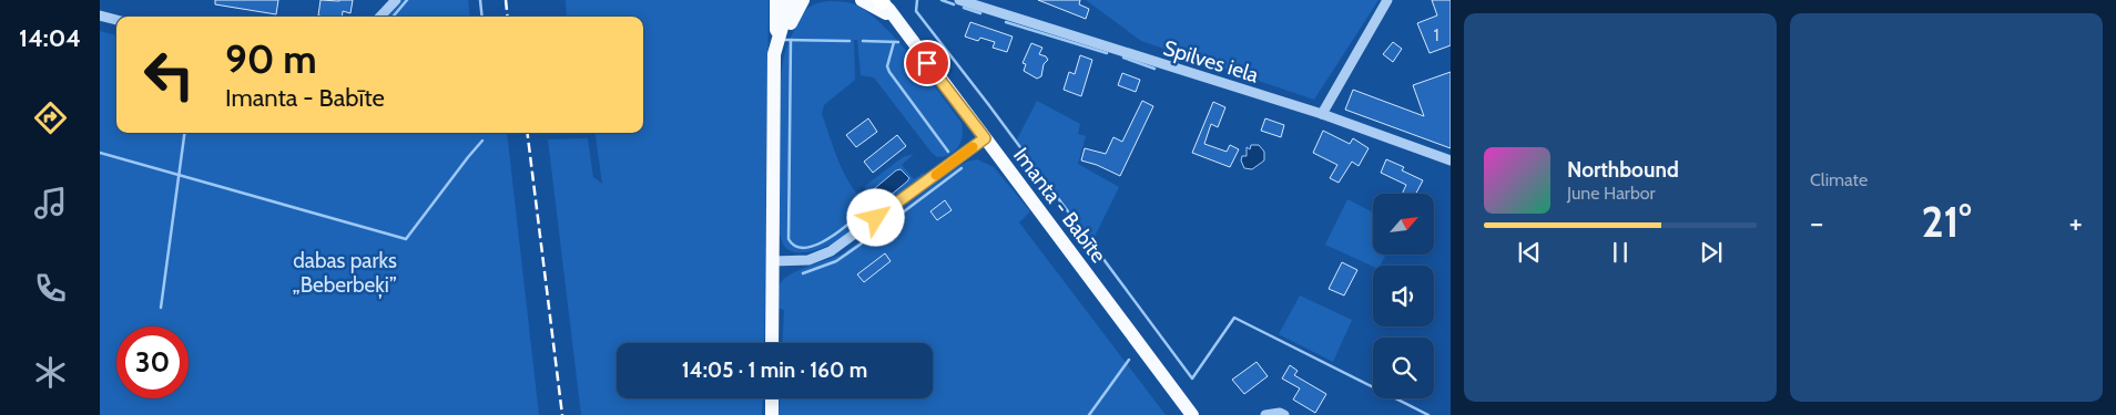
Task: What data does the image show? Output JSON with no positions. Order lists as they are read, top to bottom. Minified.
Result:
{"streets":{"main road":["Imanta - Babīte"],"street":["Spilves iela"]},"parks":["dabas parks „Beberbeķi”"],"house_numbers":["1"],"north":"top right","page":{"tabs":"14:04","tile":"Climate","turn":["90 m","Imanta - Babīte"],"song":["Northbound","June Harbor"],"heat":["−","21°","+"],"limit":"30","trip":"14:05 · 1 min · 160 m"}}
